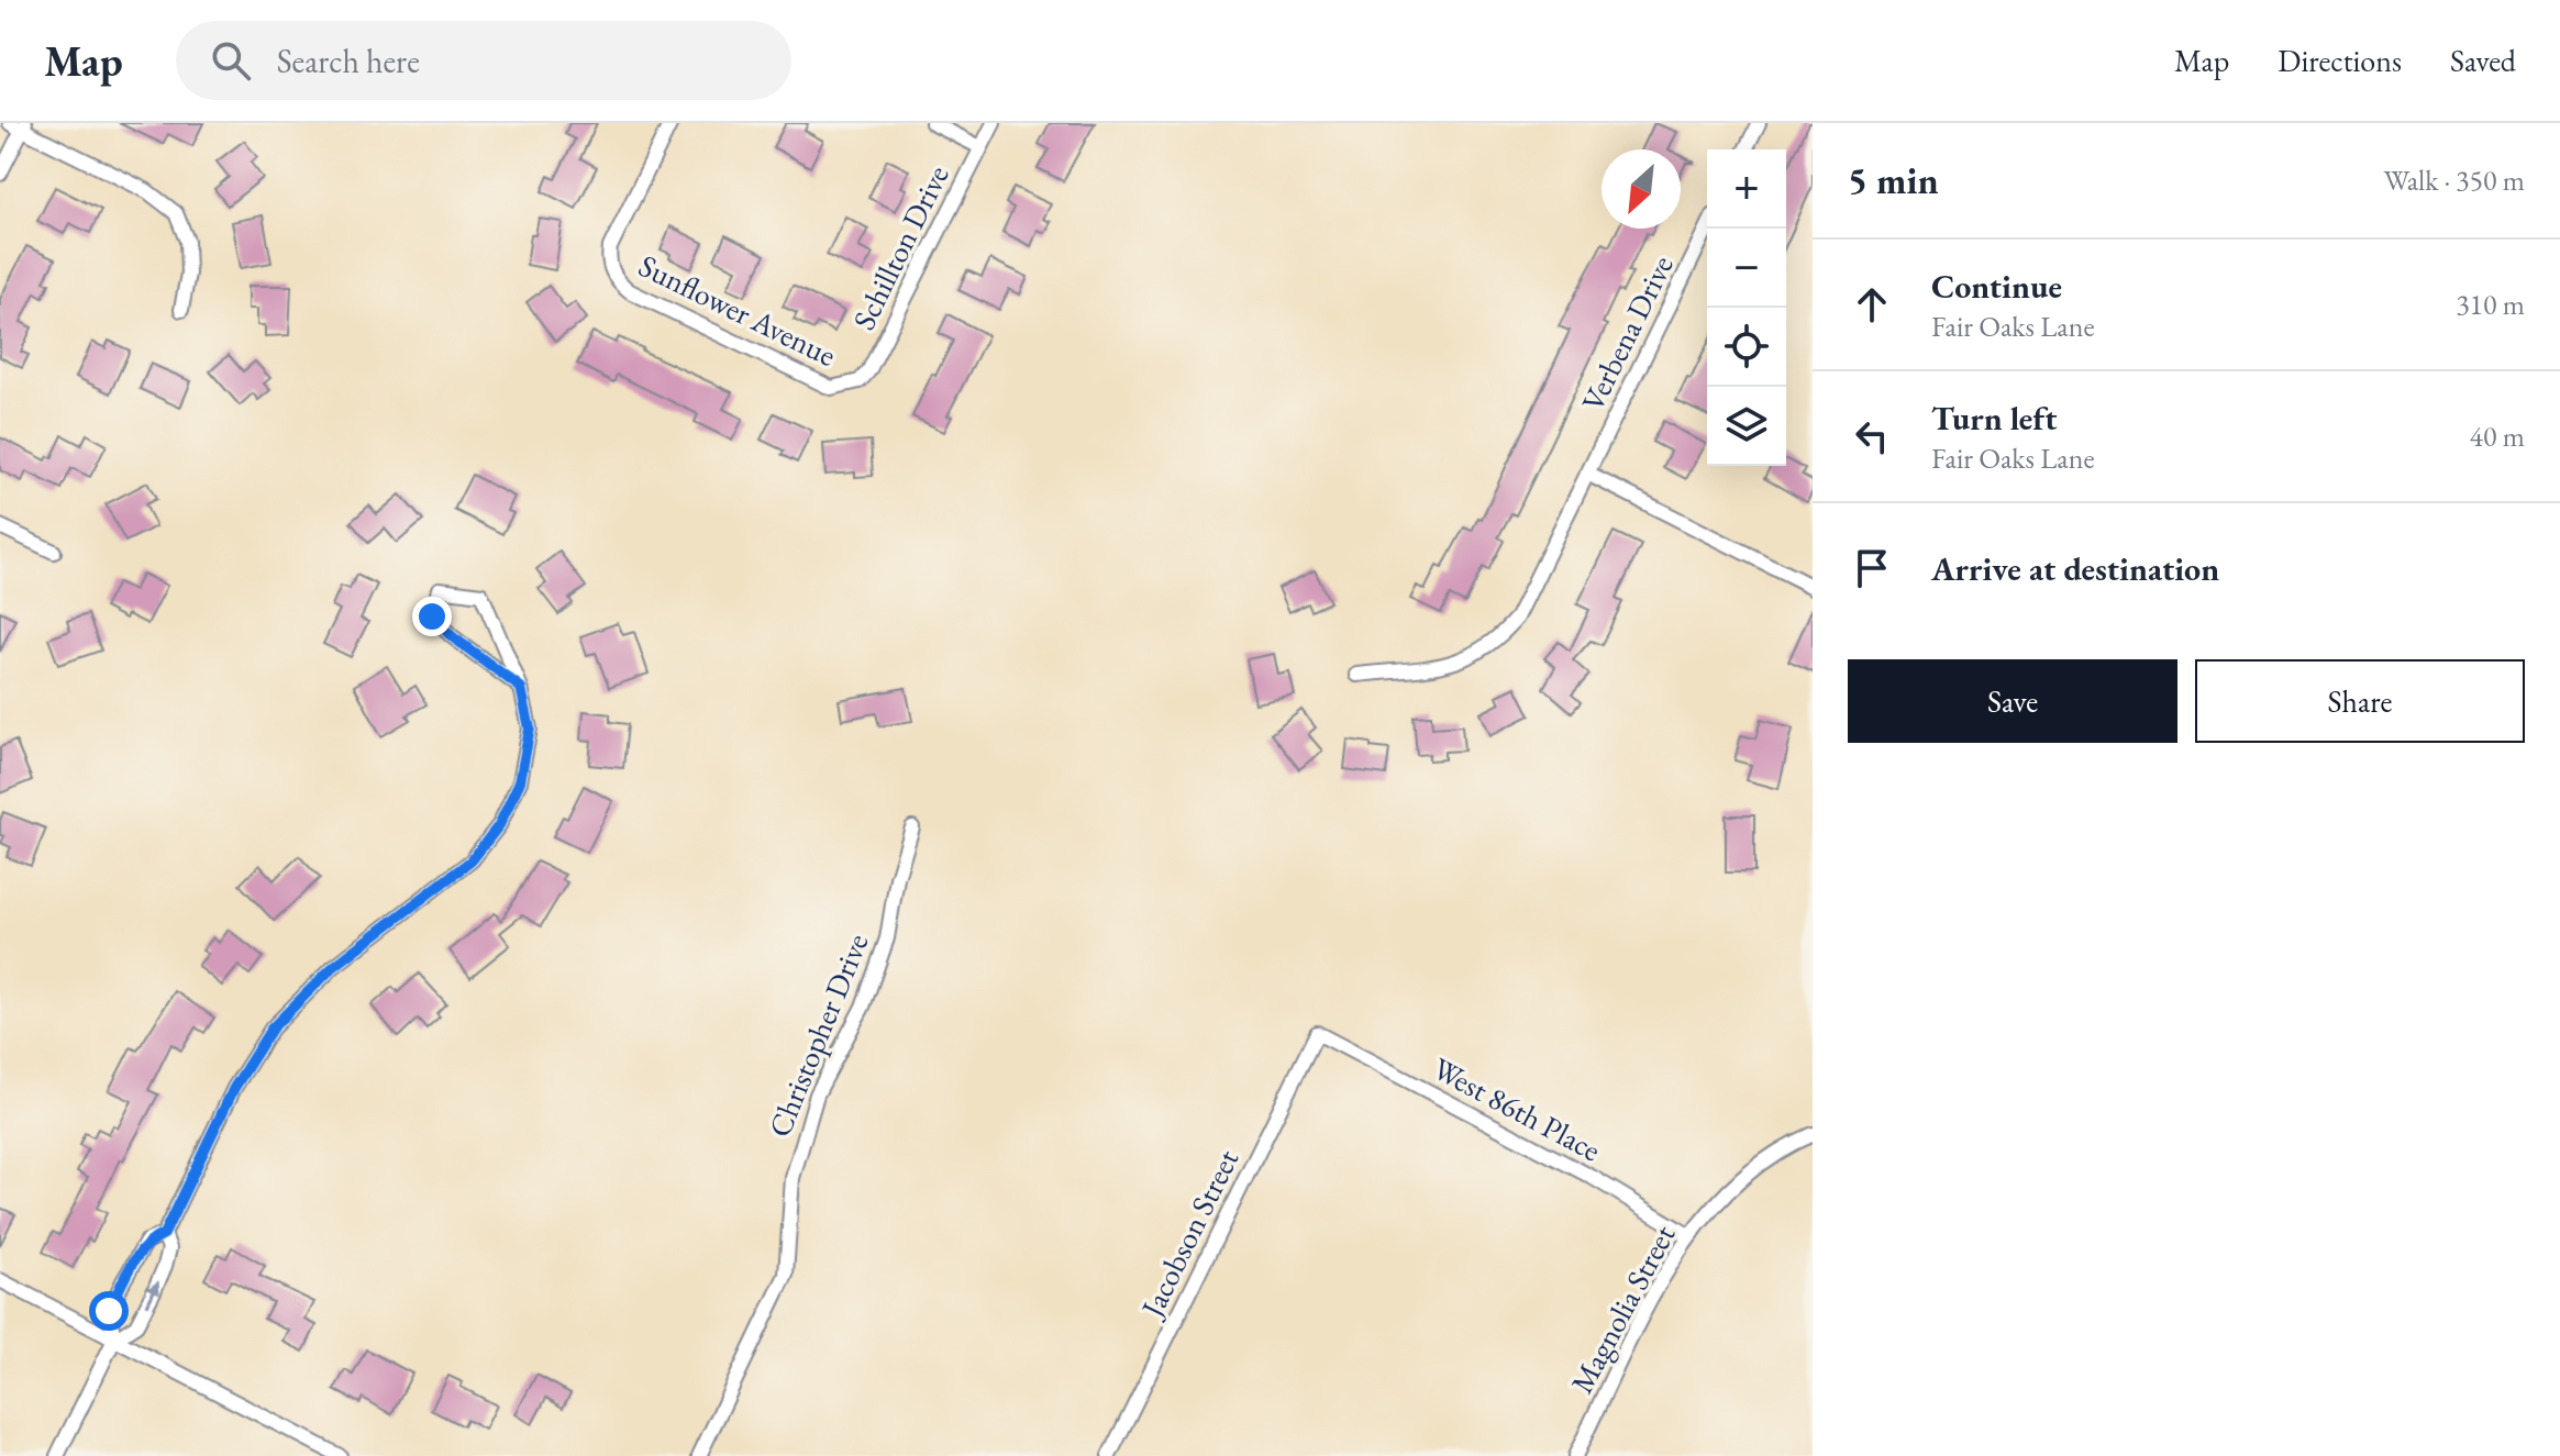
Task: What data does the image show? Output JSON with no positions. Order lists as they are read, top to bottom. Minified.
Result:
{"streets":{"street":["Schillton Drive","Sunflower Avenue","Verbena Drive","Christopher Drive","West 86th Place","Jacobson Street","Magnolia Street"]},"crossings":[["Schillton Drive","Sunflower Avenue"],["West 86th Place","Jacobson Street"],["West 86th Place","Magnolia Street"]],"north":"bottom left","page":{"header":"Map","search":"Search here","nav":["Map","Directions","Saved"],"heading":["5 min","Walk · 350 m"],"map_buttons":["+","−"],"list":[["Continue","Fair Oaks Lane","310 m"],["Turn left","Fair Oaks Lane","40 m"],"Arrive at destination"],"buttons":["Save","Share"]}}
